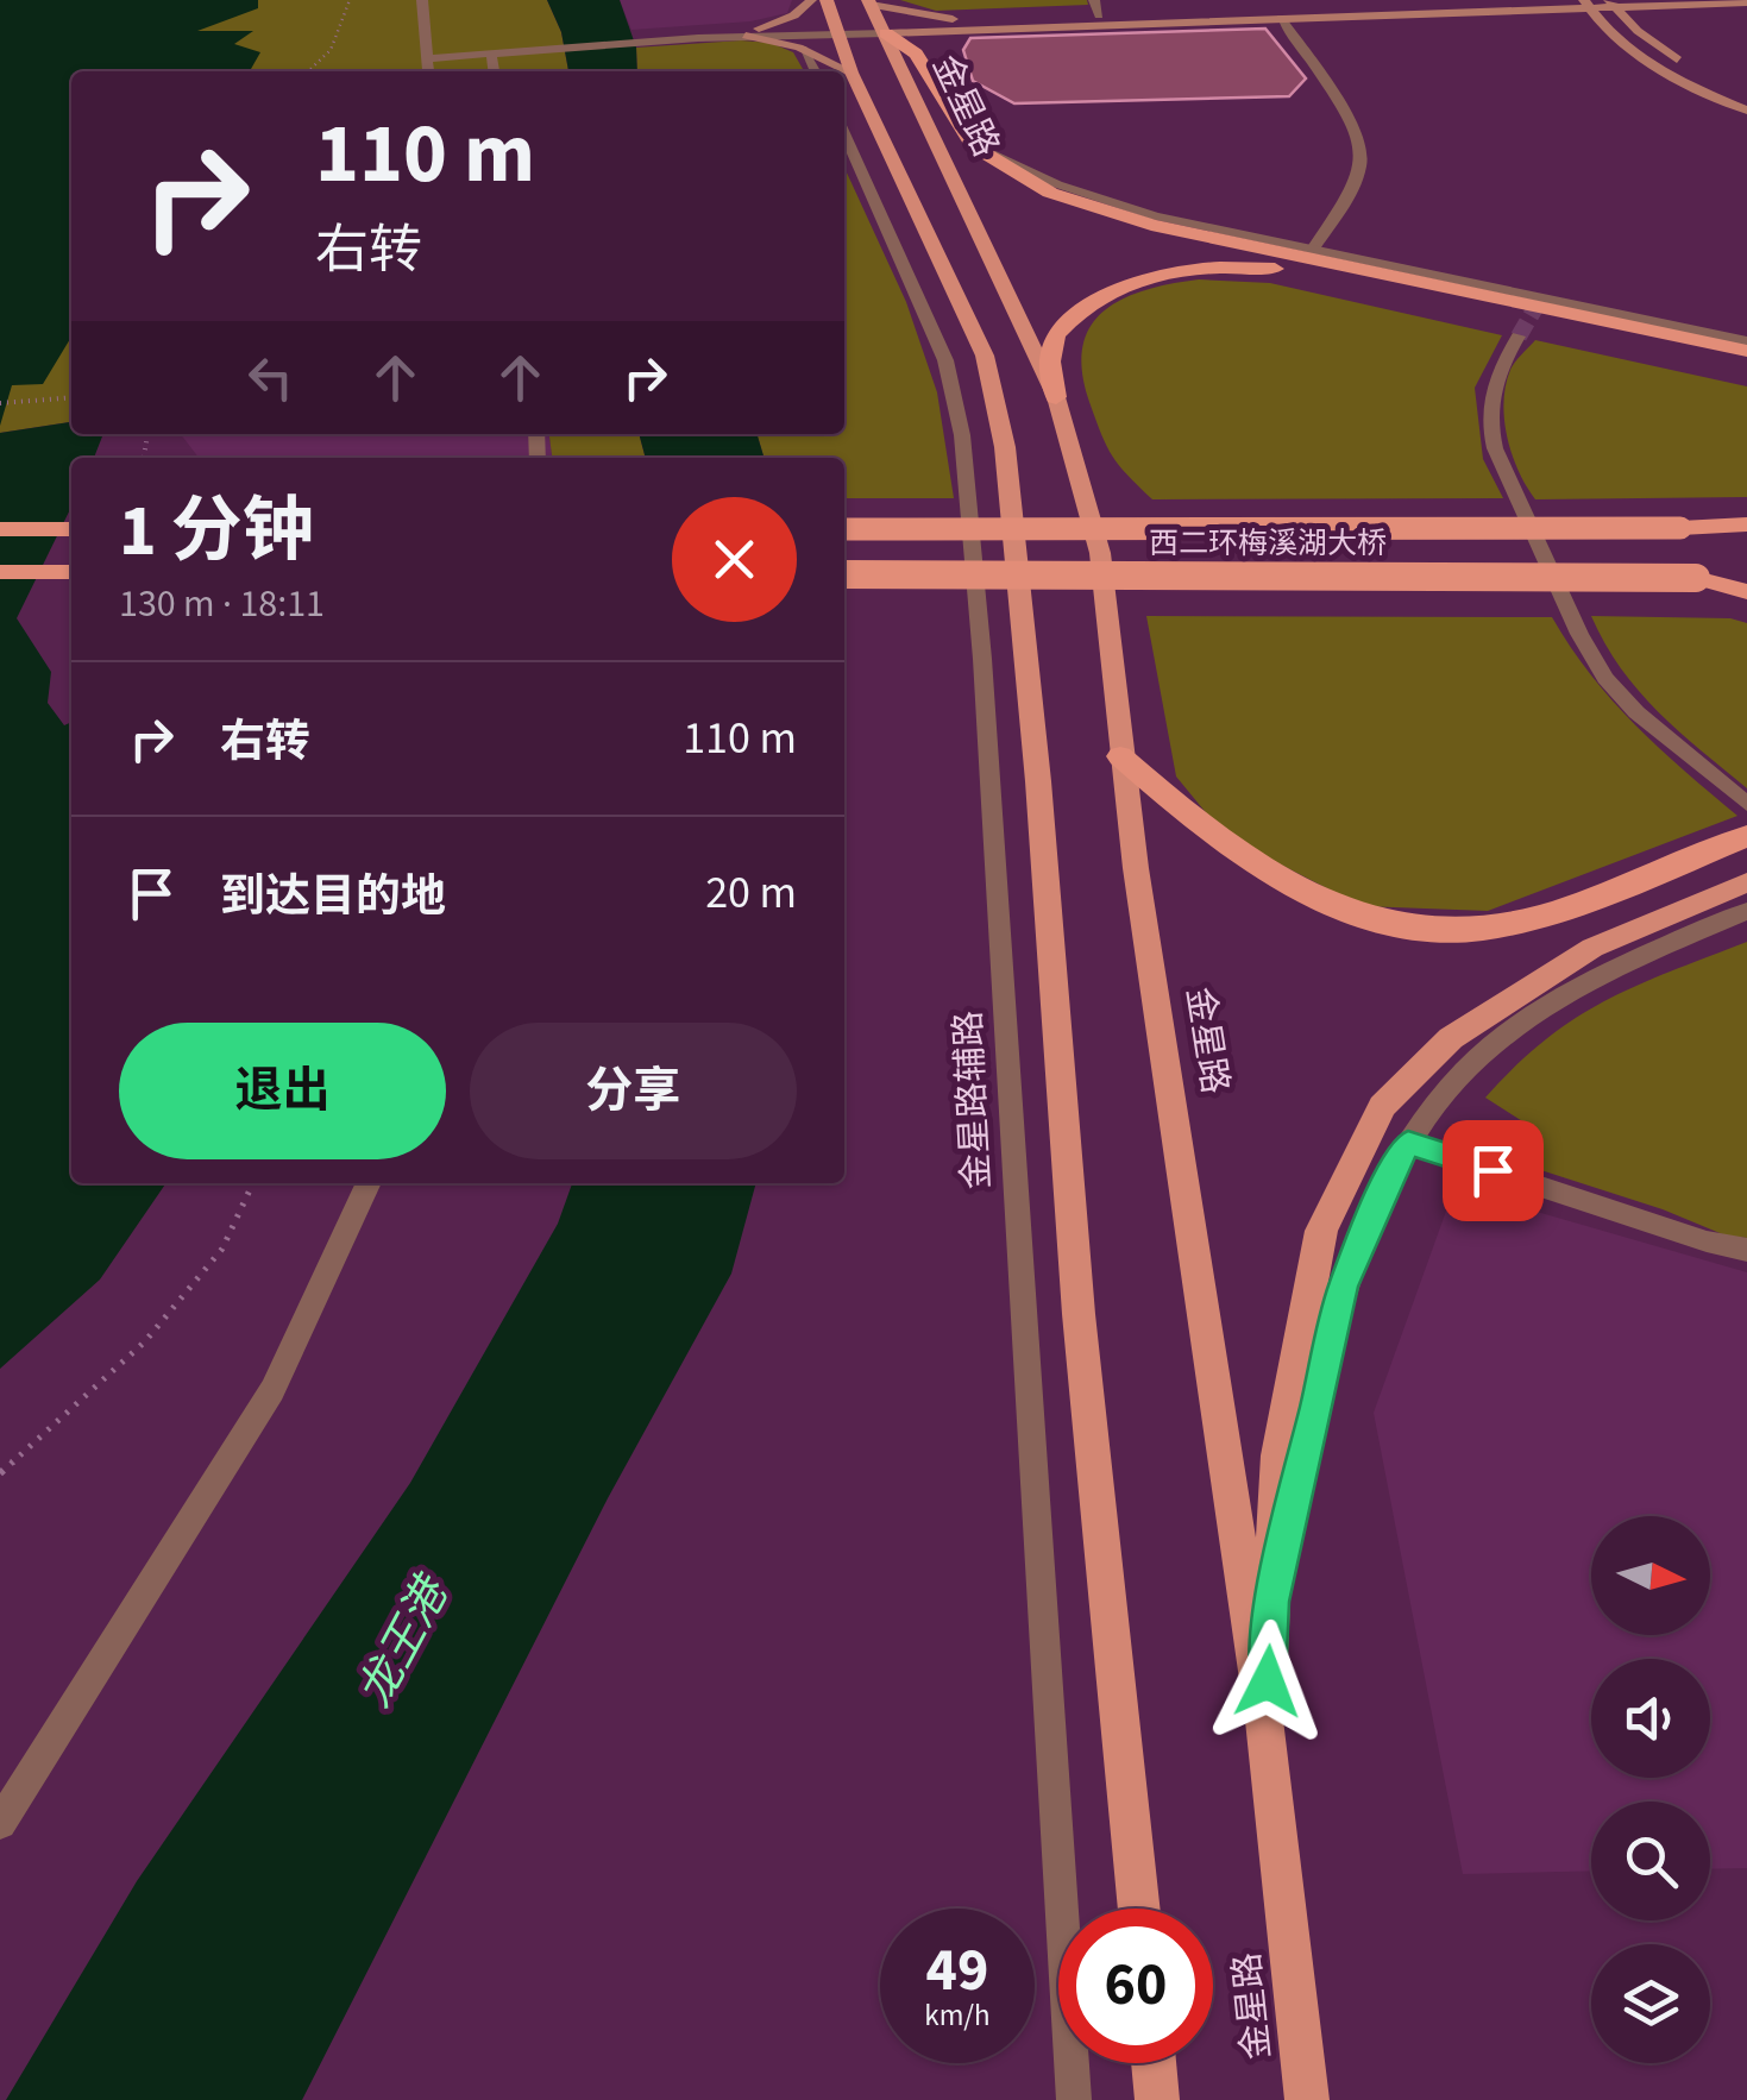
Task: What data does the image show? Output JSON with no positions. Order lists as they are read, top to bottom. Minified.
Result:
{"streets":{"highway":["西二环梅溪湖大桥"],"main road":["金星路"],"street":["金星路辅路"]},"water":["龙王港"],"north":"right","page":{"turn":["110 m","右转"],"heading":["1 分钟","130 m · 18:11"],"list":[{"name":"右转","value":"110 m"},{"name":"到达目的地","value":"20 m"}],"buttons":["退出","分享"],"speed":"49 km/h","limit":"60"}}
